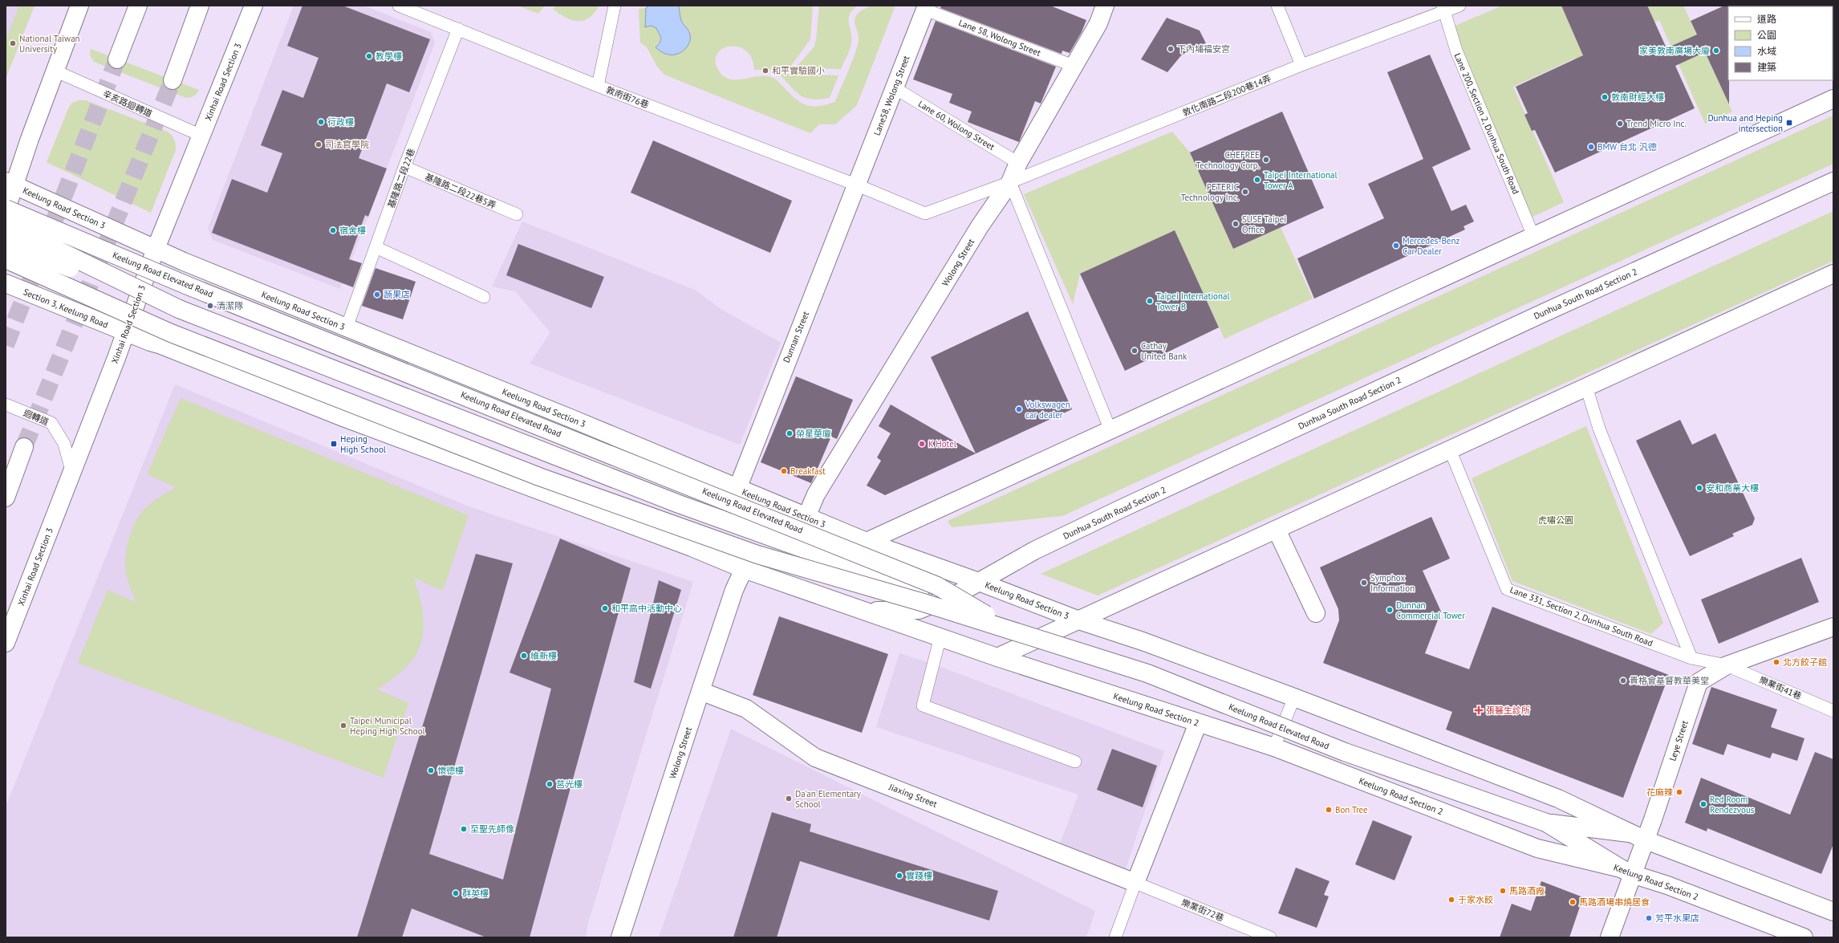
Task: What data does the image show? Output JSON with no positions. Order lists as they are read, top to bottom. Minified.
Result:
{"streets":{"main road":["Xinhai Road Section 3","Lane58, Wolong Street","Keelung Road Section 3","Wolong Street","Keelung Road Elevated Road","Dunhua South Road Section 2","Section 3, Keelung Road","Dunnan Street","Keelung Road Section 2","Leye Street","Jiaxing Street"],"lane":["Lane 58, Wolong Street","敦化南路二段200巷14弄","敦南街76巷","辛亥路迴轉道","Lane 200, Section 2, Dunhua South Road","Lane 60, Wolong Street","基隆路二段22巷","基隆路二段22巷5弄","迴轉道","Lane 331, Section 2, Dunhua South Road","樂業街41巷","樂業街72巷"]},"crossings":[["Lane 58, Wolong Street","Lane58, Wolong Street"],["Lane 58, Wolong Street","Wolong Street"],["Xinhai Road Section 3","辛亥路迴轉道"],["Xinhai Road Section 3","Keelung Road Section 3"],["Xinhai Road Section 3","Section 3, Keelung Road"],["Xinhai Road Section 3","迴轉道"],["Lane58, Wolong Street","敦化南路二段200巷14弄"],["Lane58, Wolong Street","敦南街76巷"],["Lane58, Wolong Street","Lane 60, Wolong Street"],["Lane58, Wolong Street","Dunnan Street"],["敦化南路二段200巷14弄","敦南街76巷"],["敦化南路二段200巷14弄","Lane 200, Section 2, Dunhua South Road"],["敦化南路二段200巷14弄","Wolong Street"],["敦化南路二段200巷14弄","Dunnan Street"],["敦南街76巷","基隆路二段22巷"],["敦南街76巷","Dunnan Street"],["Lane 60, Wolong Street","Wolong Street"],["基隆路二段22巷","基隆路二段22巷5弄"],["基隆路二段22巷","Keelung Road Section 3"],["Keelung Road Section 3","Wolong Street"],["Keelung Road Section 3","Dunhua South Road Section 2"],["Keelung Road Section 3","Dunnan Street"],["Wolong Street","Jiaxing Street"],["Keelung Road Elevated Road","Keelung Road Section 2"],["Keelung Road Elevated Road","Leye Street"],["Lane 331, Section 2, Dunhua South Road","樂業街41巷"],["Lane 331, Section 2, Dunhua South Road","Leye Street"],["樂業街41巷","Leye Street"],["Keelung Road Section 2","Leye Street"],["Jiaxing Street","樂業街72巷"]],"parks":["虎嘯公園"],"places":{"other":["National Taiwan University","下內埔福安宮","家美敦南廣場大廈","教學樓","和平實驗國小","敦南財經大樓","行政樓","Trend Micro Inc.","司法官學院","BMW 台北 汎德","CHEFREE Technology Corp.","Taipei International Tower A","PETERIC Technology Inc.","SUSE Taipei Office","宿舍樓","Mercedes-Benz Car Dealer","蔬果店","Taipei International Tower B","清潔隊","Cathay United Bank","Volkswagen car dealer","榮星華廈","K Hotel","Breakfast","安和商業大樓","Symphox Information","和平高中活動中心","Dunnan Commercial Tower","維新樓","北方餃子館","貴格會基督教華美堂","Taipei Municipal Heping High School","懷德樓","莒光樓","花麻辣","Da'an Elementary School","Red Room Rendezvous","Bon Tree","至聖先師像","實踐樓","馬路酒廠","群英樓","于家水餃","馬路酒場串燒居食","芳平水果店"],"transit":["Dunhua and Heping intersection","Heping High School"],"health":["張醫生診所"]},"legend":["道路","公園","水域","建築"]}
